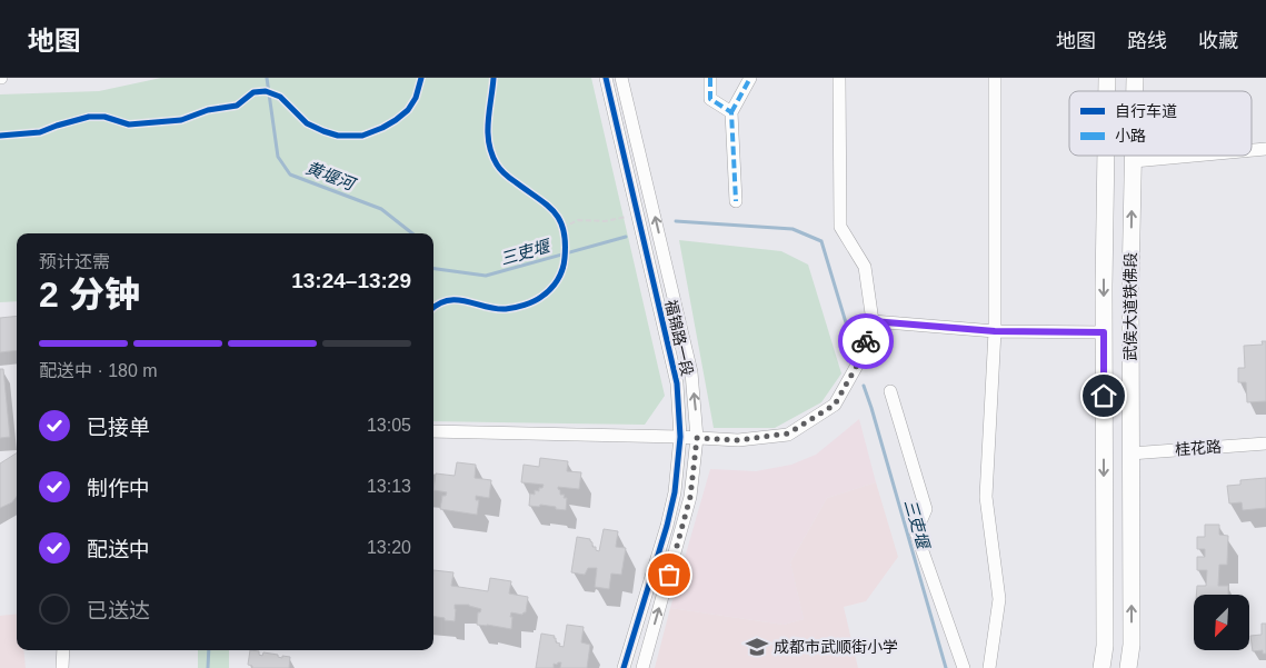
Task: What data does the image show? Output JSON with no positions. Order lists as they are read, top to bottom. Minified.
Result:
{"streets":{"main road":["武侯大道铁佛段"],"street":["福锦路一段","桂花路"]},"crossings":[["武侯大道铁佛段","桂花路"]],"water":["黄堰河","三吏堰"],"places":{"school or university":["成都市武顺街小学"]},"legend":["自行车道","小路"],"north":"bottom left","page":{"header":"地图","nav":["地图","路线","收藏"],"heading":["2 分钟","预计还需","13:24–13:29"],"bar":"配送中 · 180 m","list":[["已接单","13:05"],["制作中","13:13"],["配送中","13:20"],"已送达"]}}
